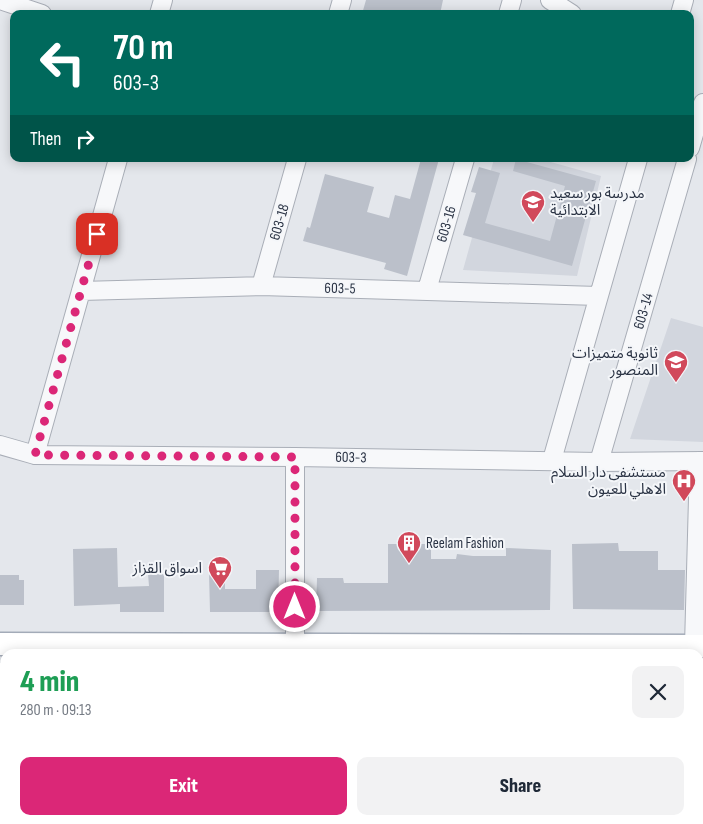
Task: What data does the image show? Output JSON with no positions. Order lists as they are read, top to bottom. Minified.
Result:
{"streets":{"street":["603-18","603-16","603-5","603-14","603-3"]},"crossings":[["603-18","603-5"],["603-16","603-5"],["603-14","603-3"]],"places":{"school or university":["مدرسة بور سعيد الابتدائية","ثانوية متميزات المنصور"],"hospital":["مستشفى دار السلام الاهلي للعيون"],"building":["Reelam Fashion"],"supermarket":["اسواق القزاز"]},"page":{"turn":["70 m","603-3"],"then":"Then","heading":["4 min","280 m · 09:13"],"buttons":["Exit","Share"]}}
